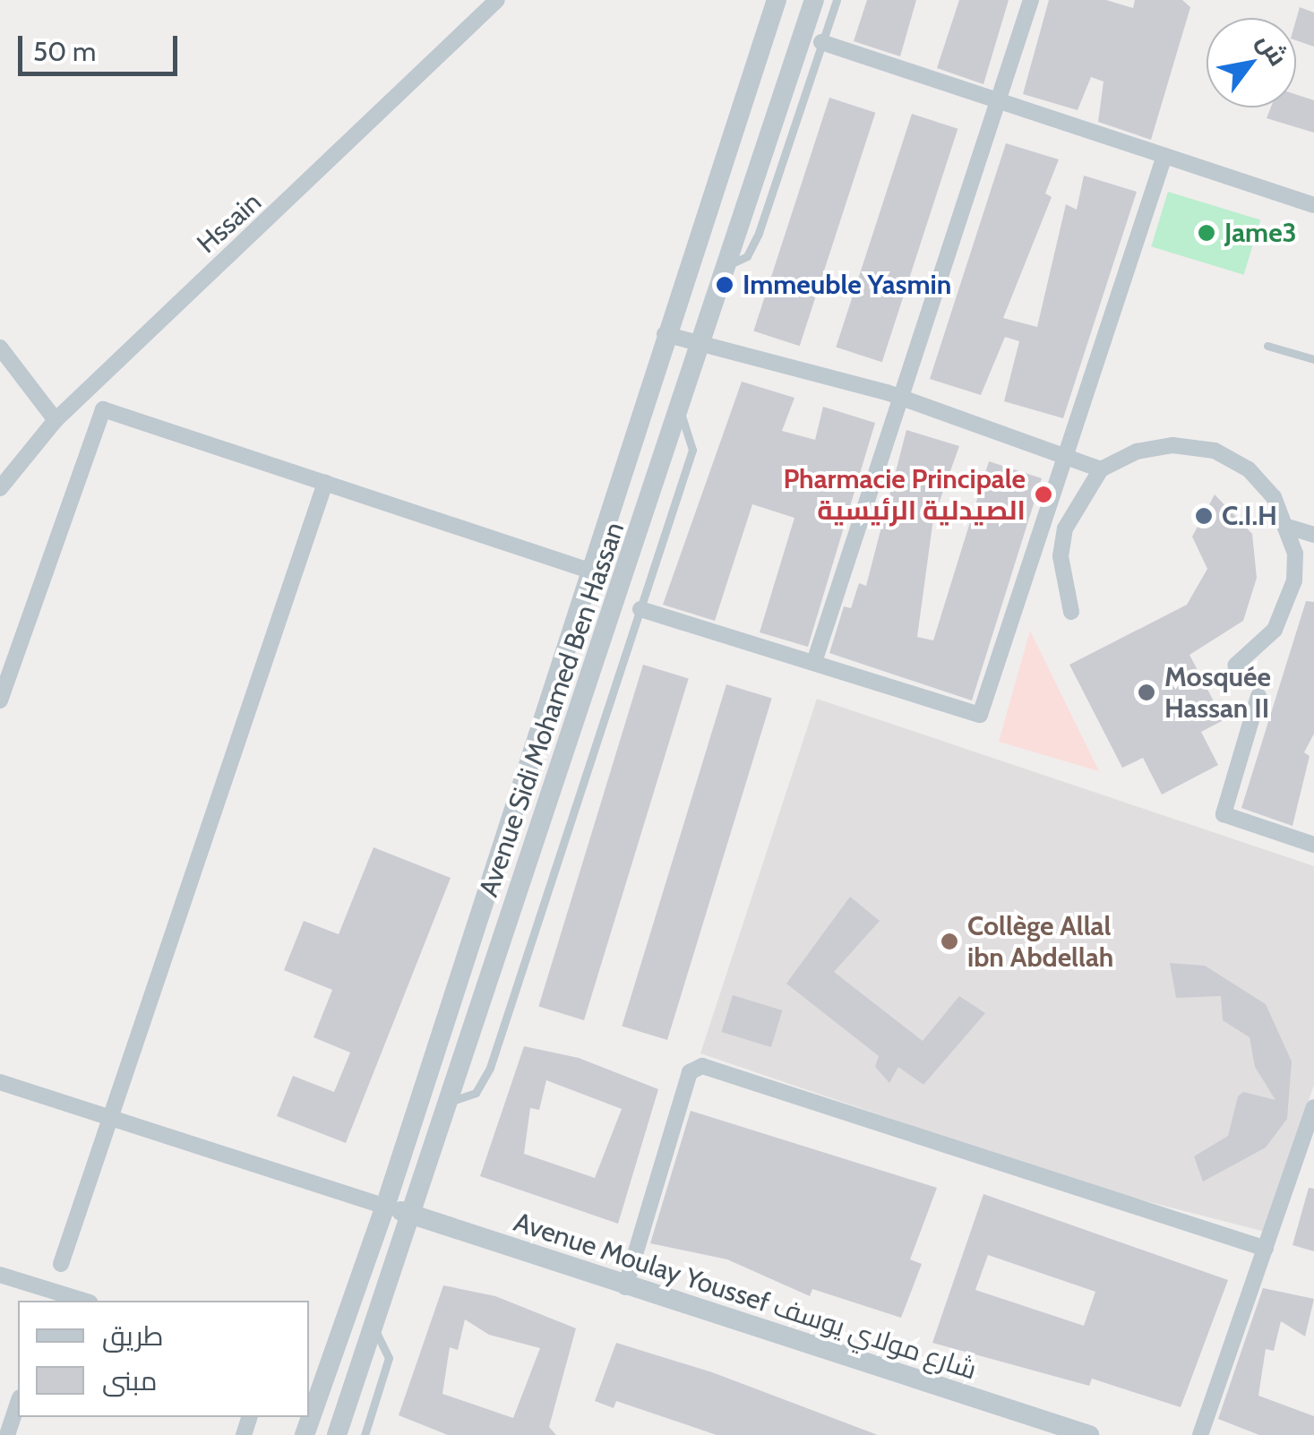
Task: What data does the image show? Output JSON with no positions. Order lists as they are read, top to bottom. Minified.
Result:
{"streets":{"street":["Hssain","Avenue Sidi Mohamed Ben Hassan","Avenue Moulay Youssef شارع مولاي يوسف"]},"crossings":[["Avenue Sidi Mohamed Ben Hassan","Avenue Moulay Youssef شارع مولاي يوسف"]],"places":["Jame3","Immeuble Yasmin","Pharmacie Principale الصيدلية الرئيسية","C.I.H","Mosquée Hassan II","Collège Allal ibn Abdellah"],"legend":["طريق","مبنى"],"scale_bar":"50 m","north":"top right"}
